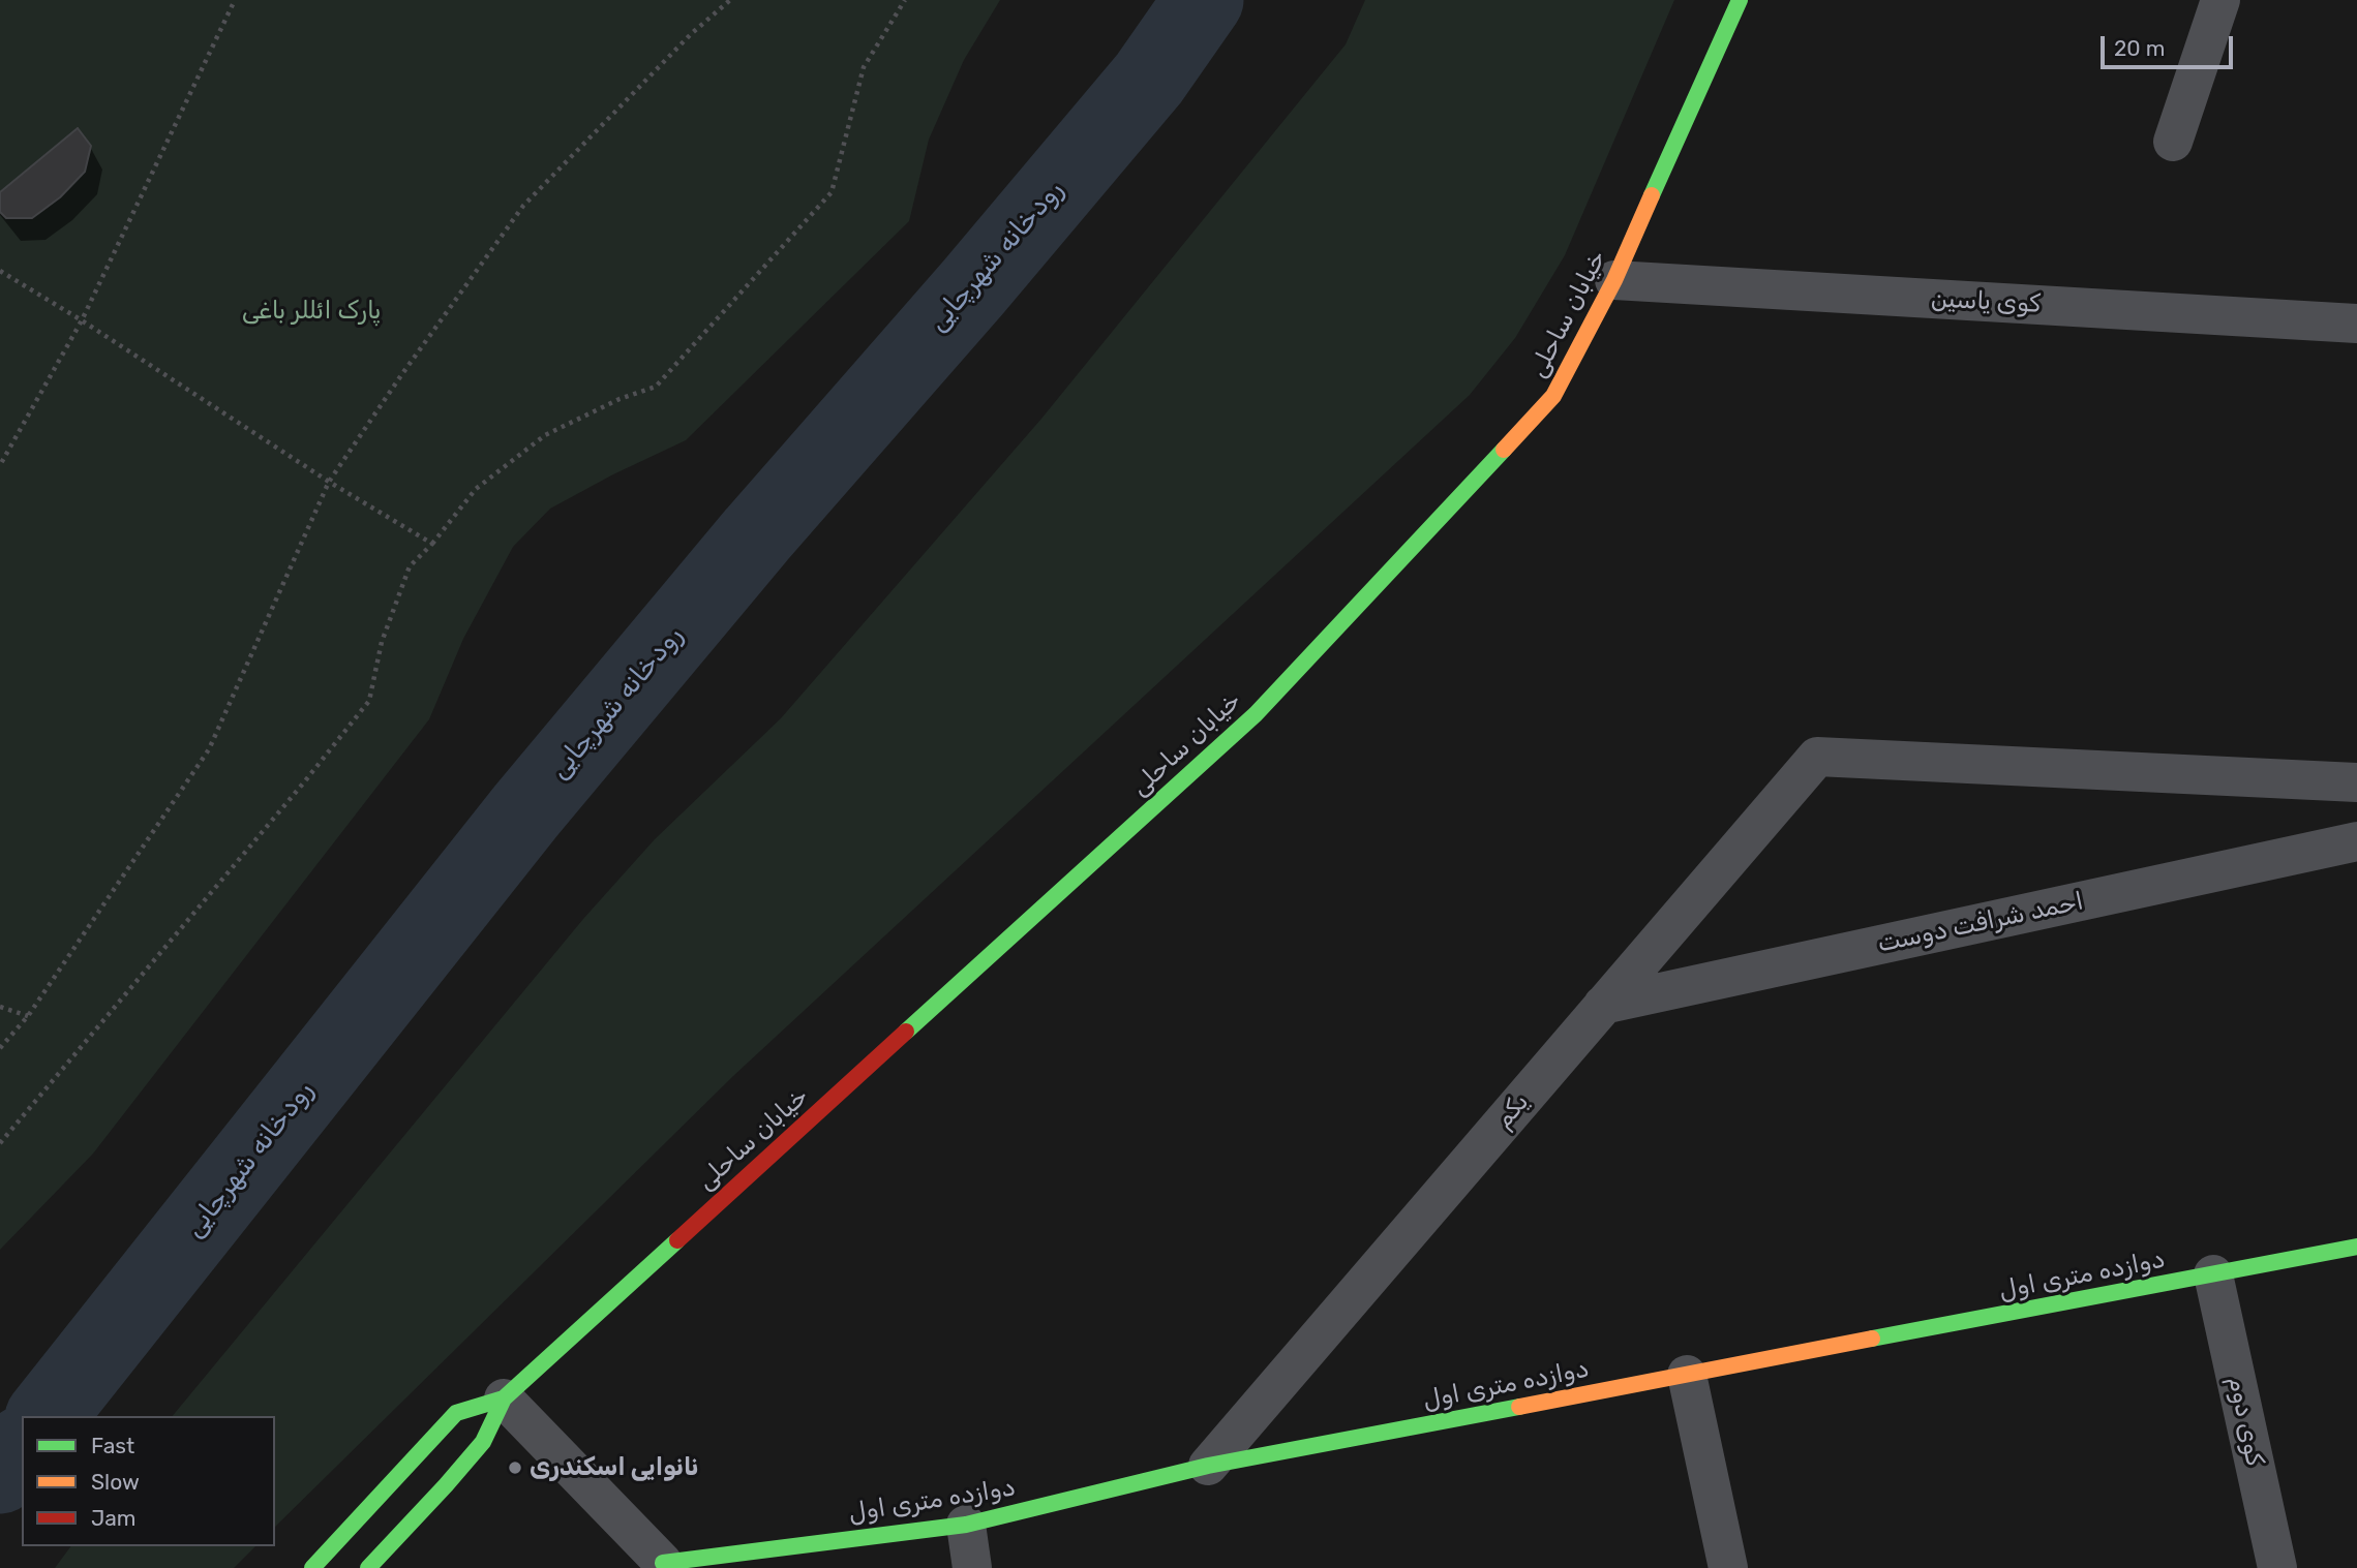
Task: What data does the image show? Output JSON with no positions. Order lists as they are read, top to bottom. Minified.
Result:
{"streets":{"street":["کوی یاسین","خیابان ساحلی","احمد شرافت دوست","یکم","دوازده متری اول","کوی دوم"]},"crossings":[["کوی یاسین","خیابان ساحلی"],["احمد شرافت دوست","یکم"],["یکم","دوازده متری اول"],["دوازده متری اول","کوی دوم"]],"water":["رودخانه شهرچایی"],"parks":["پارک ائللر باغی"],"places":["نانوایی اسکندری"],"legend":["Fast","Slow","Jam"],"scale_bar":"20 m"}
